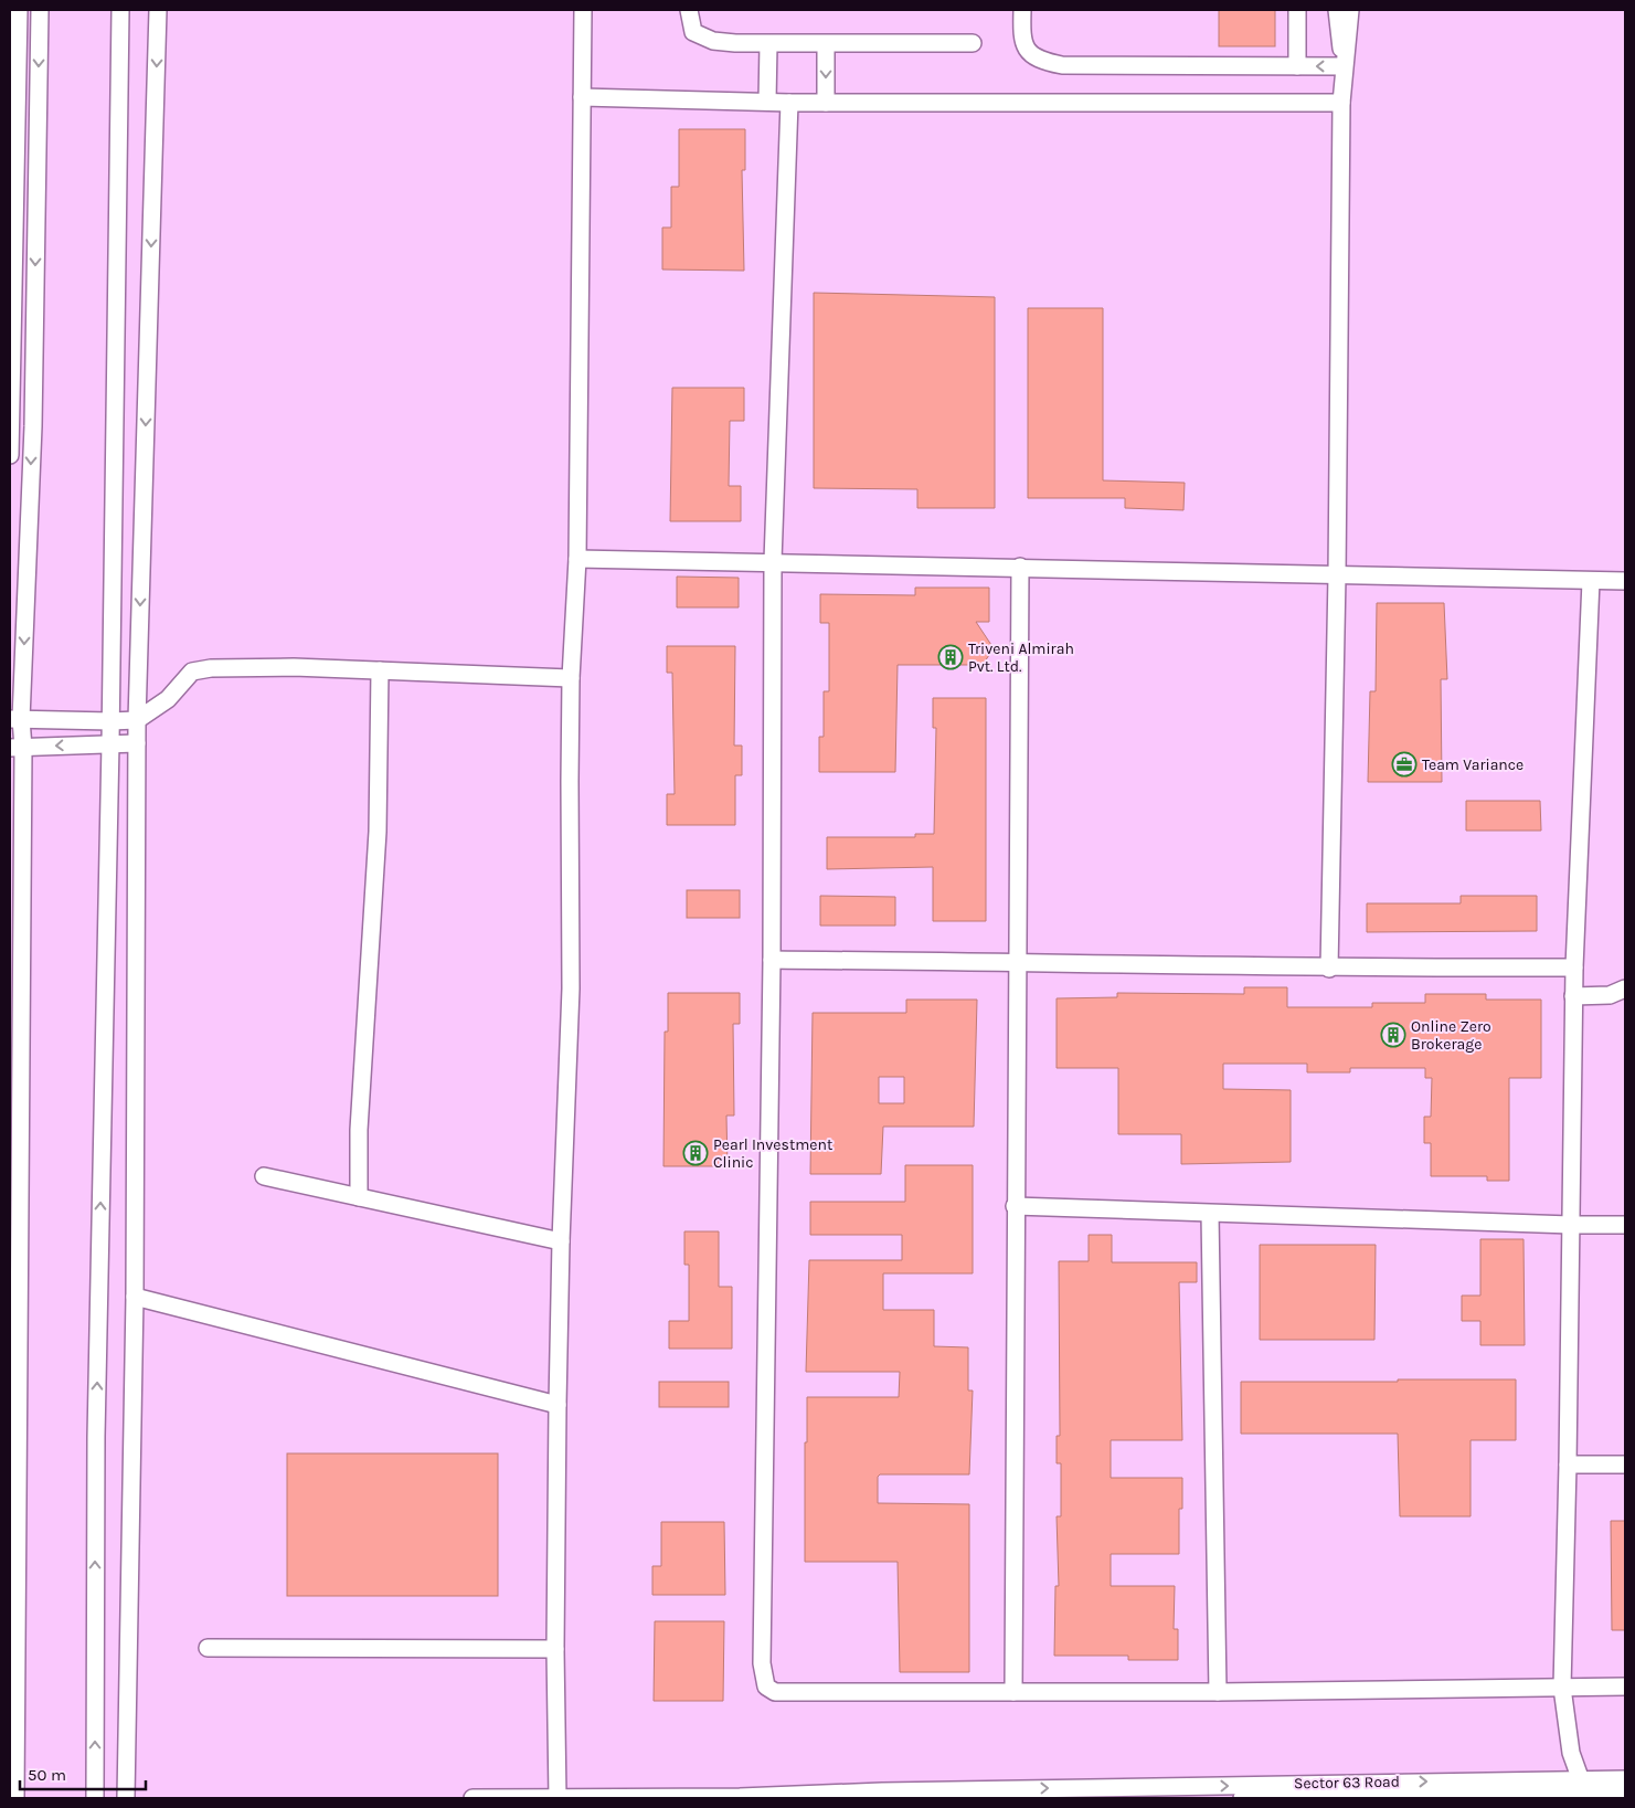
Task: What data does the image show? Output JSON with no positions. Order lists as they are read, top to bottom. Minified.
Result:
{"streets":{"street":["Sector 63 Road"]},"places":{"building":["Triveni Almirah Pvt. Ltd.","Online Zero Brokerage","Pearl Investment Clinic"],"office":["Team Variance"]},"scale_bar":"50 m"}
